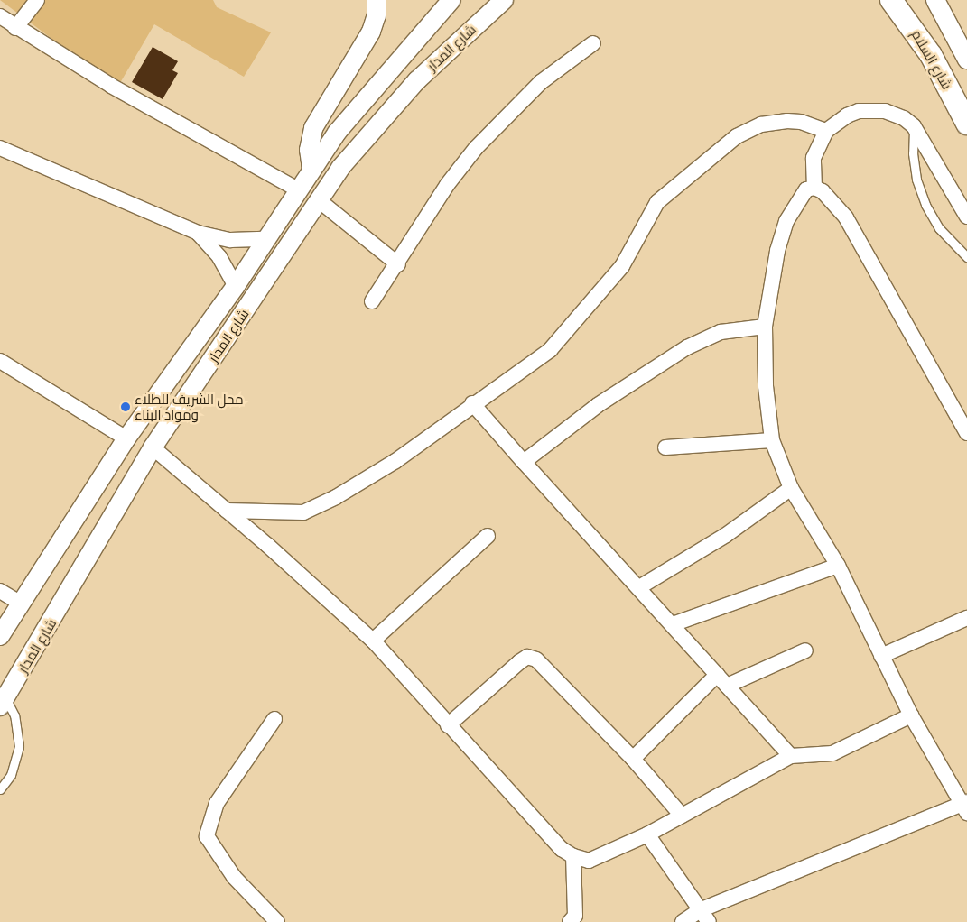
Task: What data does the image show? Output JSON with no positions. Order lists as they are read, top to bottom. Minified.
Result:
{"streets":{"main road":["شارع السلام"],"street":["شارع المدار"]},"places":["محل الشريف للطلاء ومواد البناء"]}
